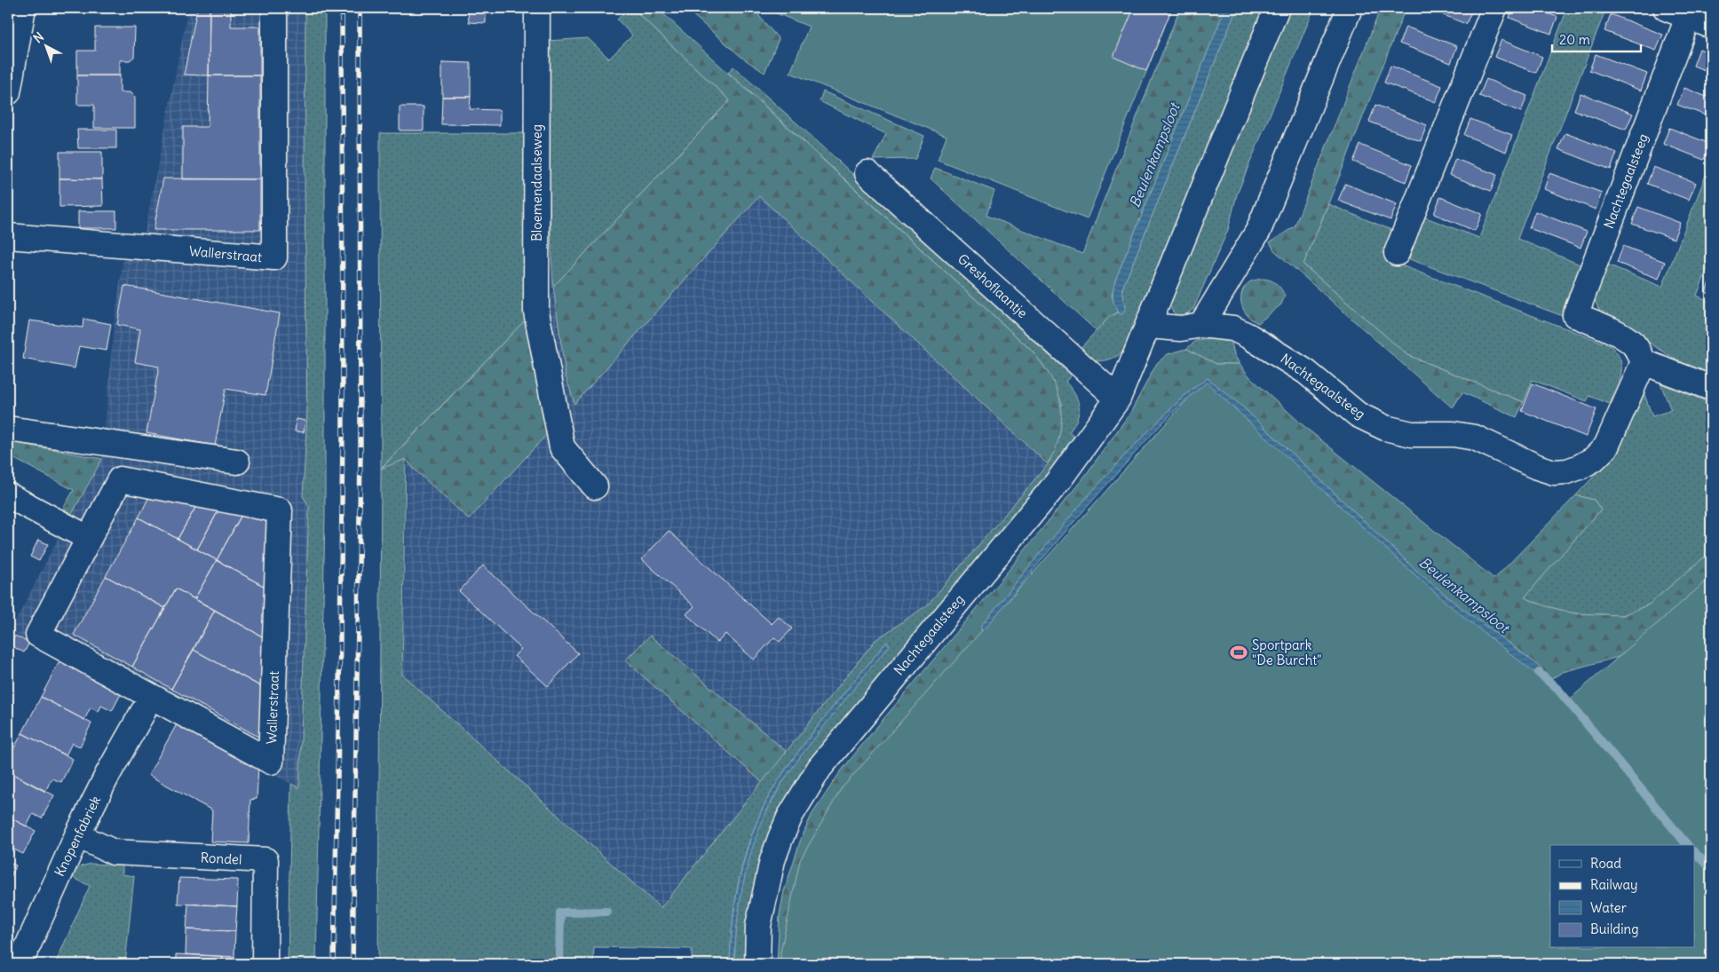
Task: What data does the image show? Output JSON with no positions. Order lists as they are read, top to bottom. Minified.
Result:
{"streets":{"street":["Nachtegaalsteeg","Bloemendaalseweg","Wallerstraat","Greshoflaantje","Knopenfabriek","Rondel"]},"crossings":[["Nachtegaalsteeg","Greshoflaantje"],["Knopenfabriek","Rondel"]],"water":["Beulenkampsloot"],"places":{"sports":["Sportpark \"De Burcht\""]},"legend":["Road","Railway","Water","Building"],"scale_bar":"20 m","north":"top left"}
